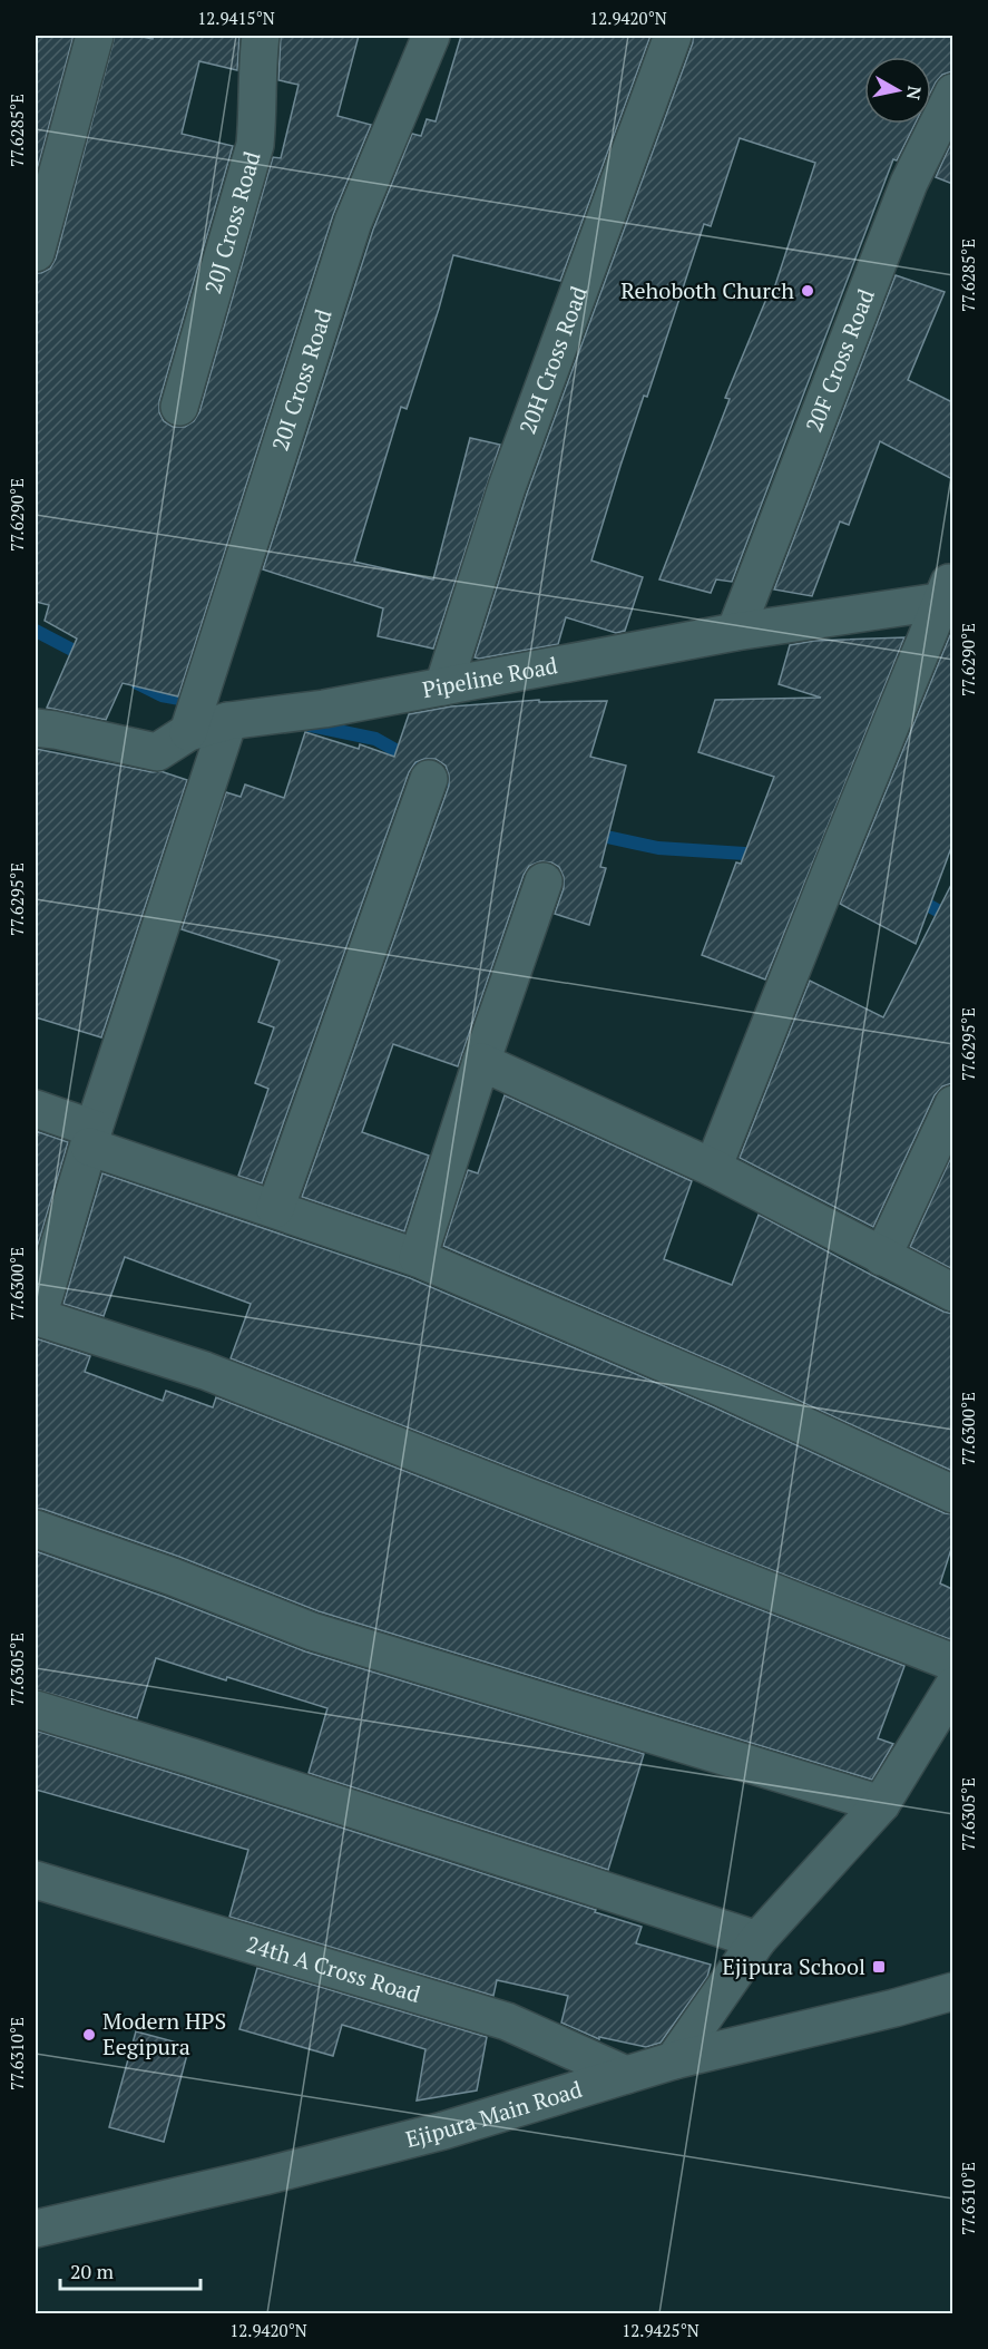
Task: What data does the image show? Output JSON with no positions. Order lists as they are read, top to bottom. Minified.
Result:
{"streets":{"street":["20J Cross Road","20H Cross Road","20F Cross Road","20I Cross Road","Pipeline Road","24th A Cross Road","Ejipura Main Road"]},"crossings":[["20H Cross Road","Pipeline Road"],["20F Cross Road","Pipeline Road"],["20I Cross Road","Pipeline Road"],["24th A Cross Road","Ejipura Main Road"]],"places":{"other":["Rehoboth Church","Modern HPS Eegipura"],"transit":["Ejipura School"]},"scale_bar":"20 m","north":"right","coordinates":["12.9415°N","12.9420°N","77.6285°E","77.6290°E","77.6295°E","77.6300°E","77.6305°E","77.6310°E","12.9425°N"]}
